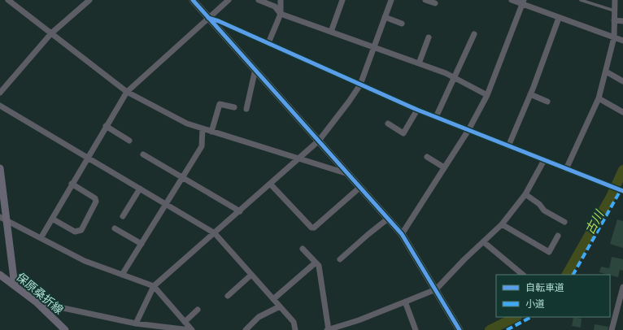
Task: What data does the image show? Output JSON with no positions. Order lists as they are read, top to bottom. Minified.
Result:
{"streets":{"street":["保原桑折線"]},"water":["古川"],"legend":["自転車道","小道"]}
